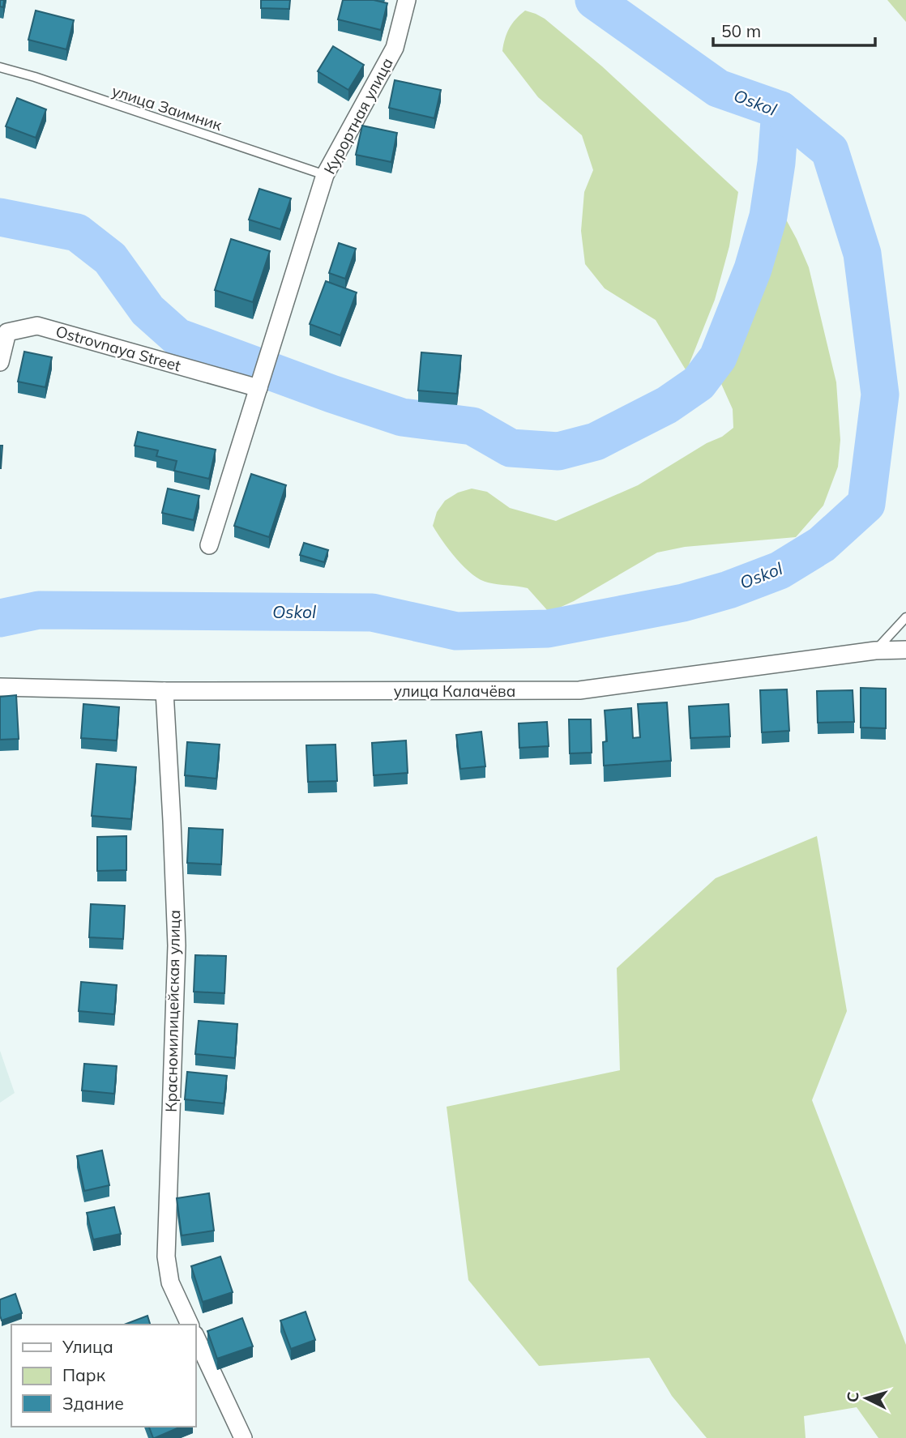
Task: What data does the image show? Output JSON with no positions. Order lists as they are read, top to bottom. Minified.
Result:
{"streets":{"street":["Курортная улица","Ostrovnaya Street","улица Калачёва","Красномилицейская улица"],"lane":["улица Заимник"]},"crossings":[["улица Заимник","Курортная улица"],["Курортная улица","Ostrovnaya Street"],["улица Калачёва","Красномилицейская улица"]],"water":["Oskol"],"legend":["Улица","Парк","Здание"],"scale_bar":"50 m","north":"left"}
